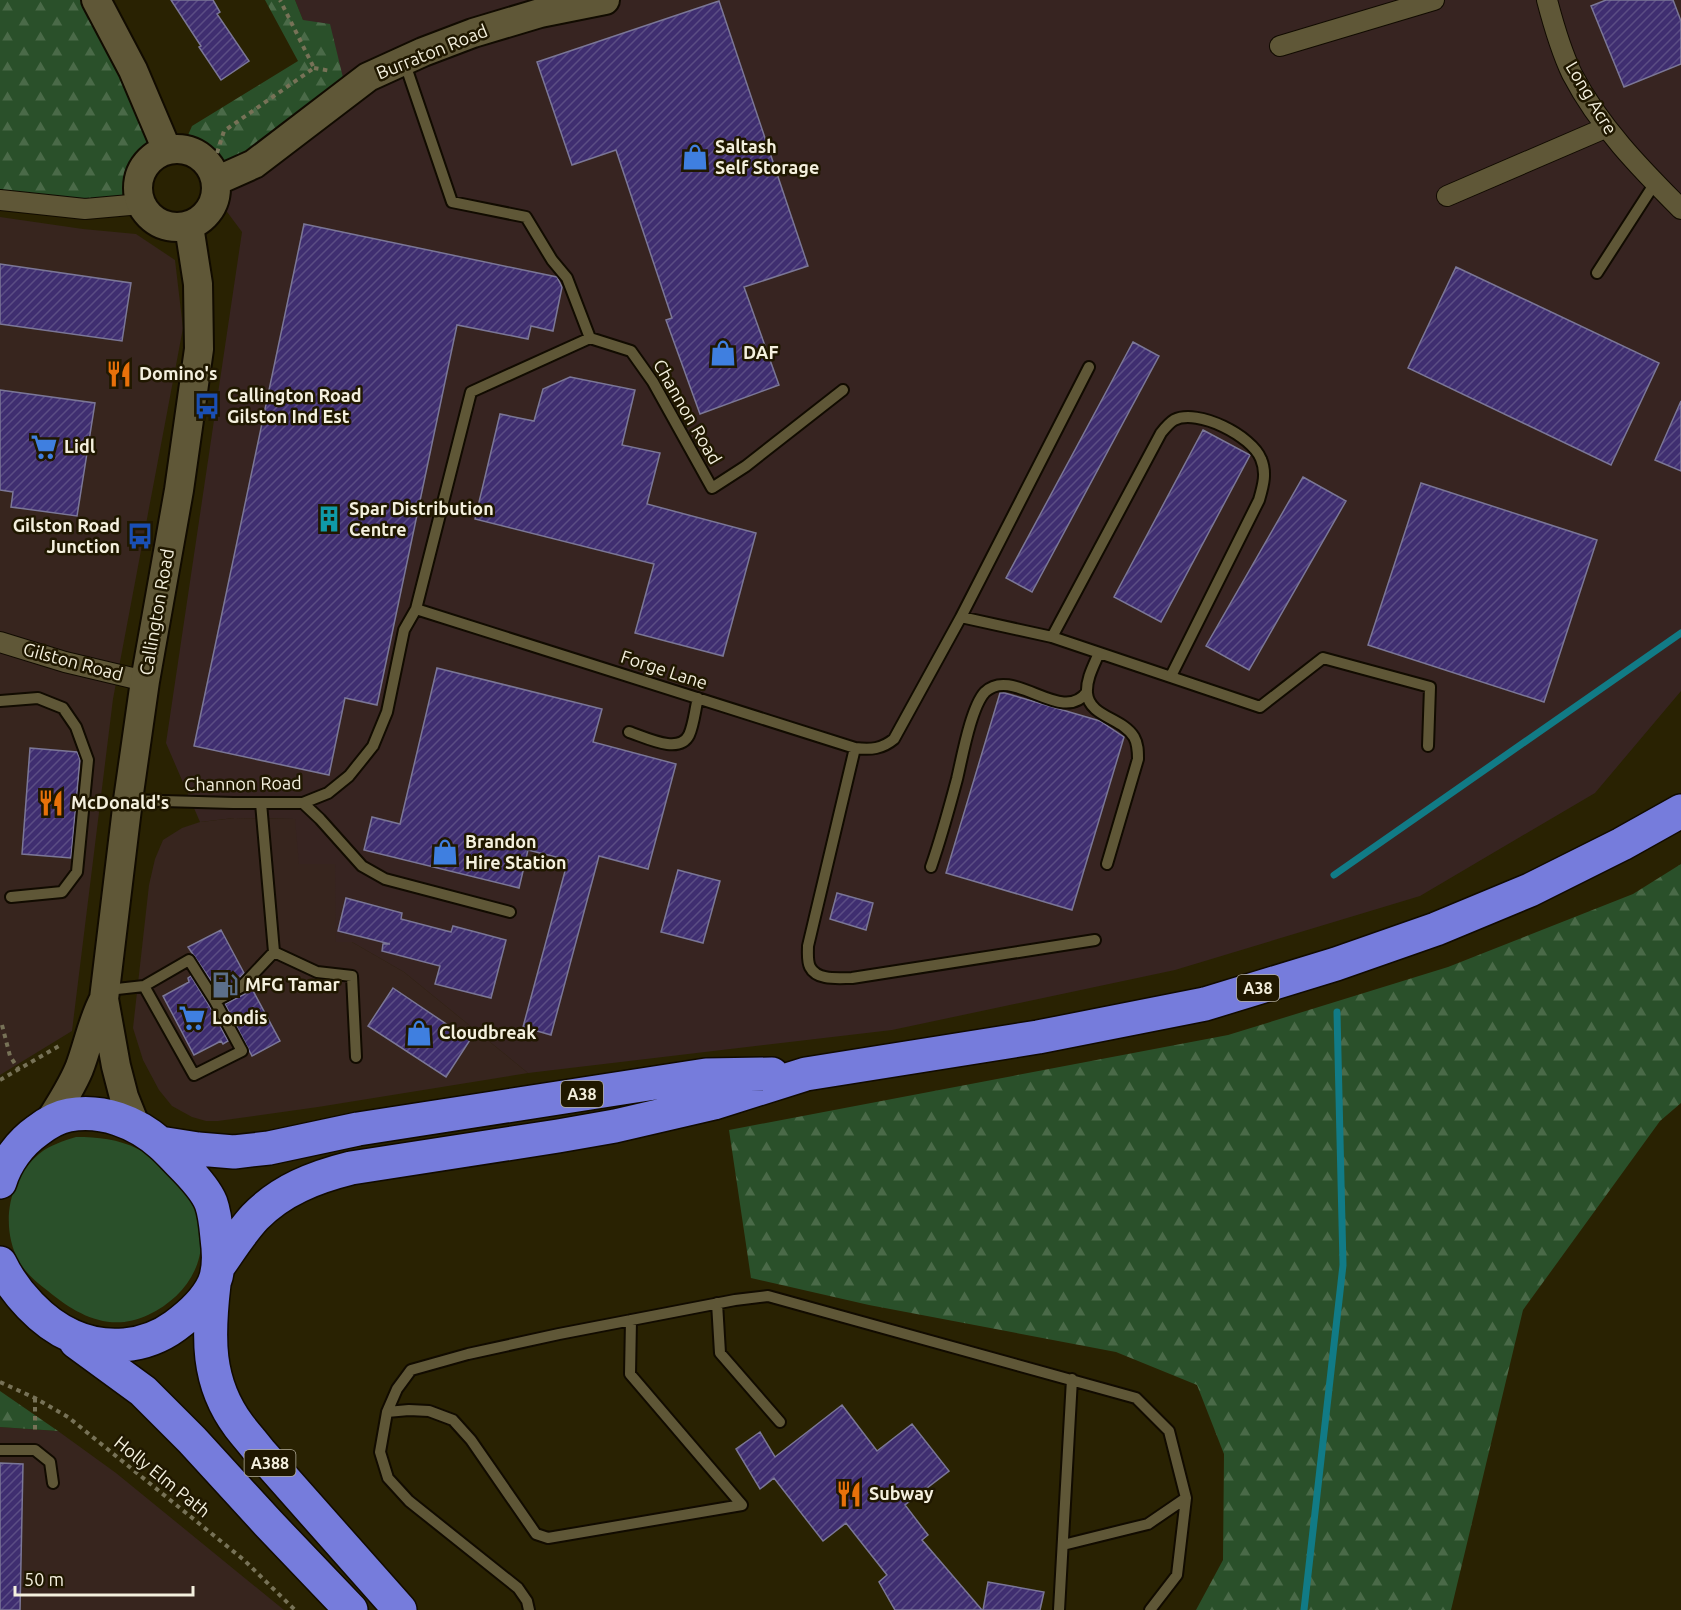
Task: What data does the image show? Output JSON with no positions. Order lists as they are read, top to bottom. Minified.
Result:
{"streets":{"highway":["A38","A388"],"main road":["Burraton Road","Callington Road"],"street":["Long Acre","Gilston Road"],"lane":["Channon Road","Forge Lane"],"path":["Holly Elm Path"]},"crossings":[["Burraton Road","Callington Road"],["Channon Road","Callington Road"],["Channon Road","Forge Lane"],["Callington Road","Gilston Road"],["Callington Road","A38"],["A38","A388"]],"places":{"shop":["Saltash Self Storage","DAF","Brandon Hire Station","Cloudbreak"],"restaurant":["Domino's","McDonald's","Subway"],"bus stop":["Callington Road Gilston Ind Est","Gilston Road Junction"],"supermarket":["Lidl","Londis"],"building":["Spar Distribution Centre"],"fuel station":["MFG Tamar"]},"scale_bar":"50 m"}
